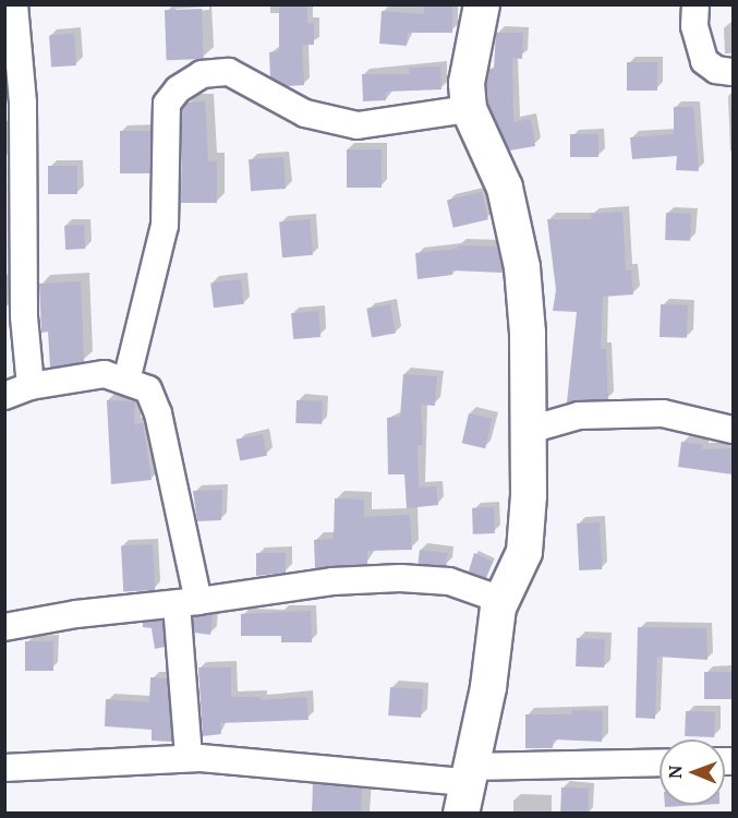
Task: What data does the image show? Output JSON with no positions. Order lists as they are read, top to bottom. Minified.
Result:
{"north":"left"}
